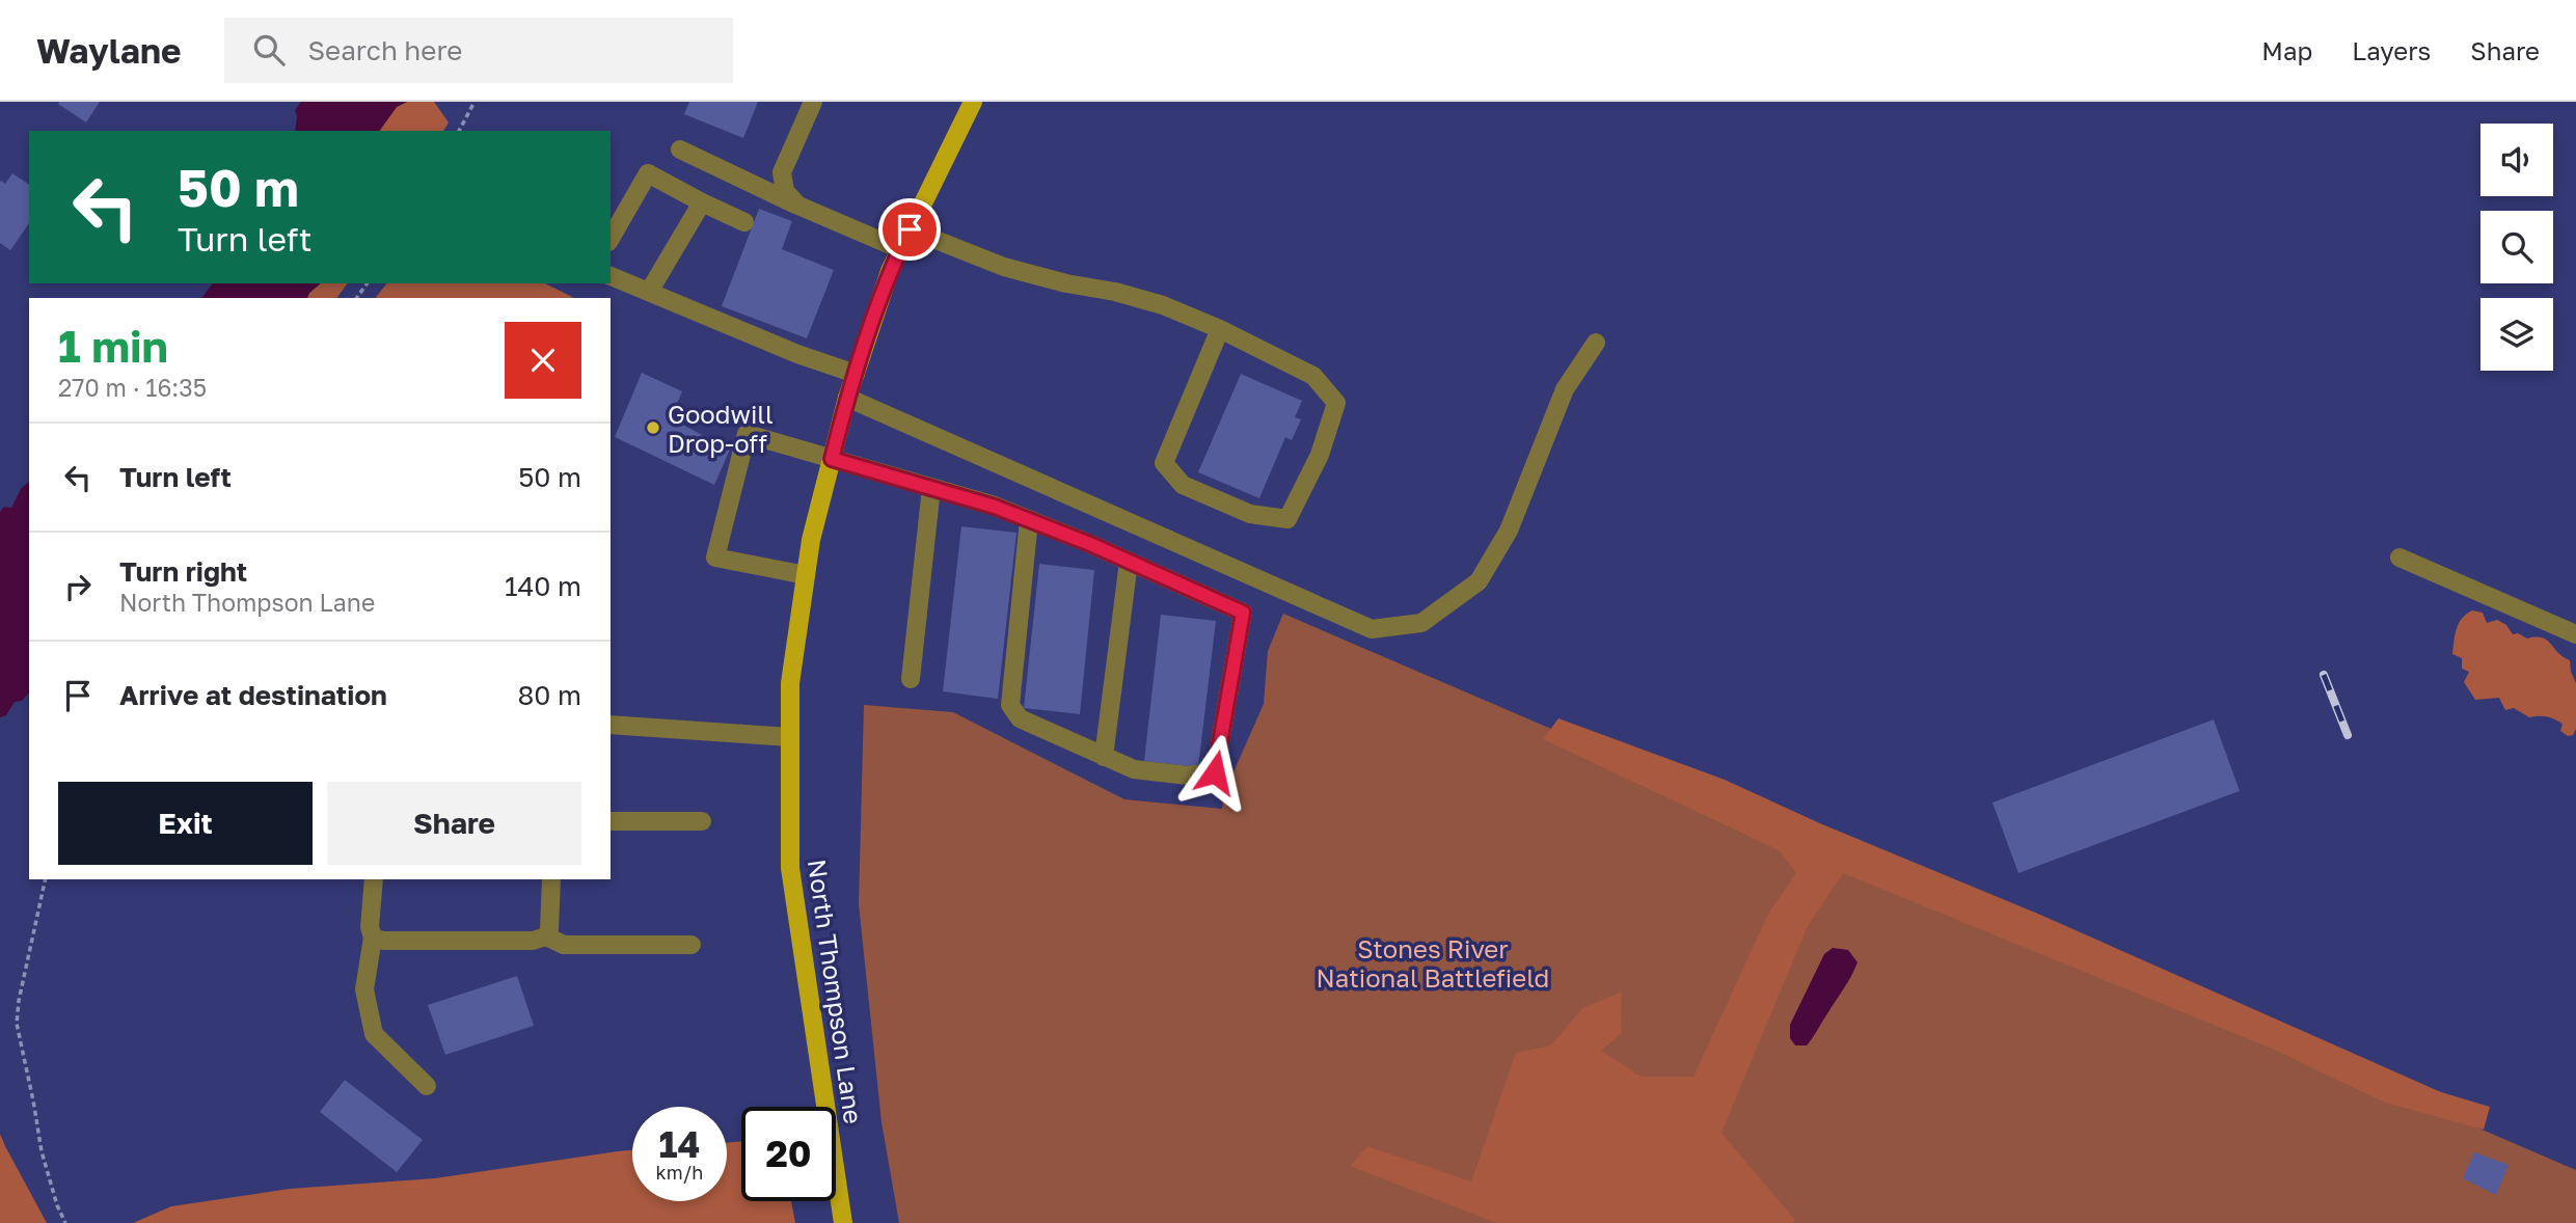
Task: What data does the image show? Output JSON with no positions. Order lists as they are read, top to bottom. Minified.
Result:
{"streets":{"main road":["North Thompson Lane"]},"parks":["Stones River National Battlefield"],"places":["Goodwill Drop-off"],"page":{"header":"Waylane","search":"Search here","nav":["Map","Layers","Share"],"turn":["50 m","Turn left"],"heading":["1 min","270 m · 16:35"],"list":[{"name":"Turn left","value":"50 m"},{"name":"Turn right","note":"North Thompson Lane","value":"140 m"},{"name":"Arrive at destination","value":"80 m"}],"buttons":["Exit","Share"],"speed":"14 km/h","limit":"20"}}
